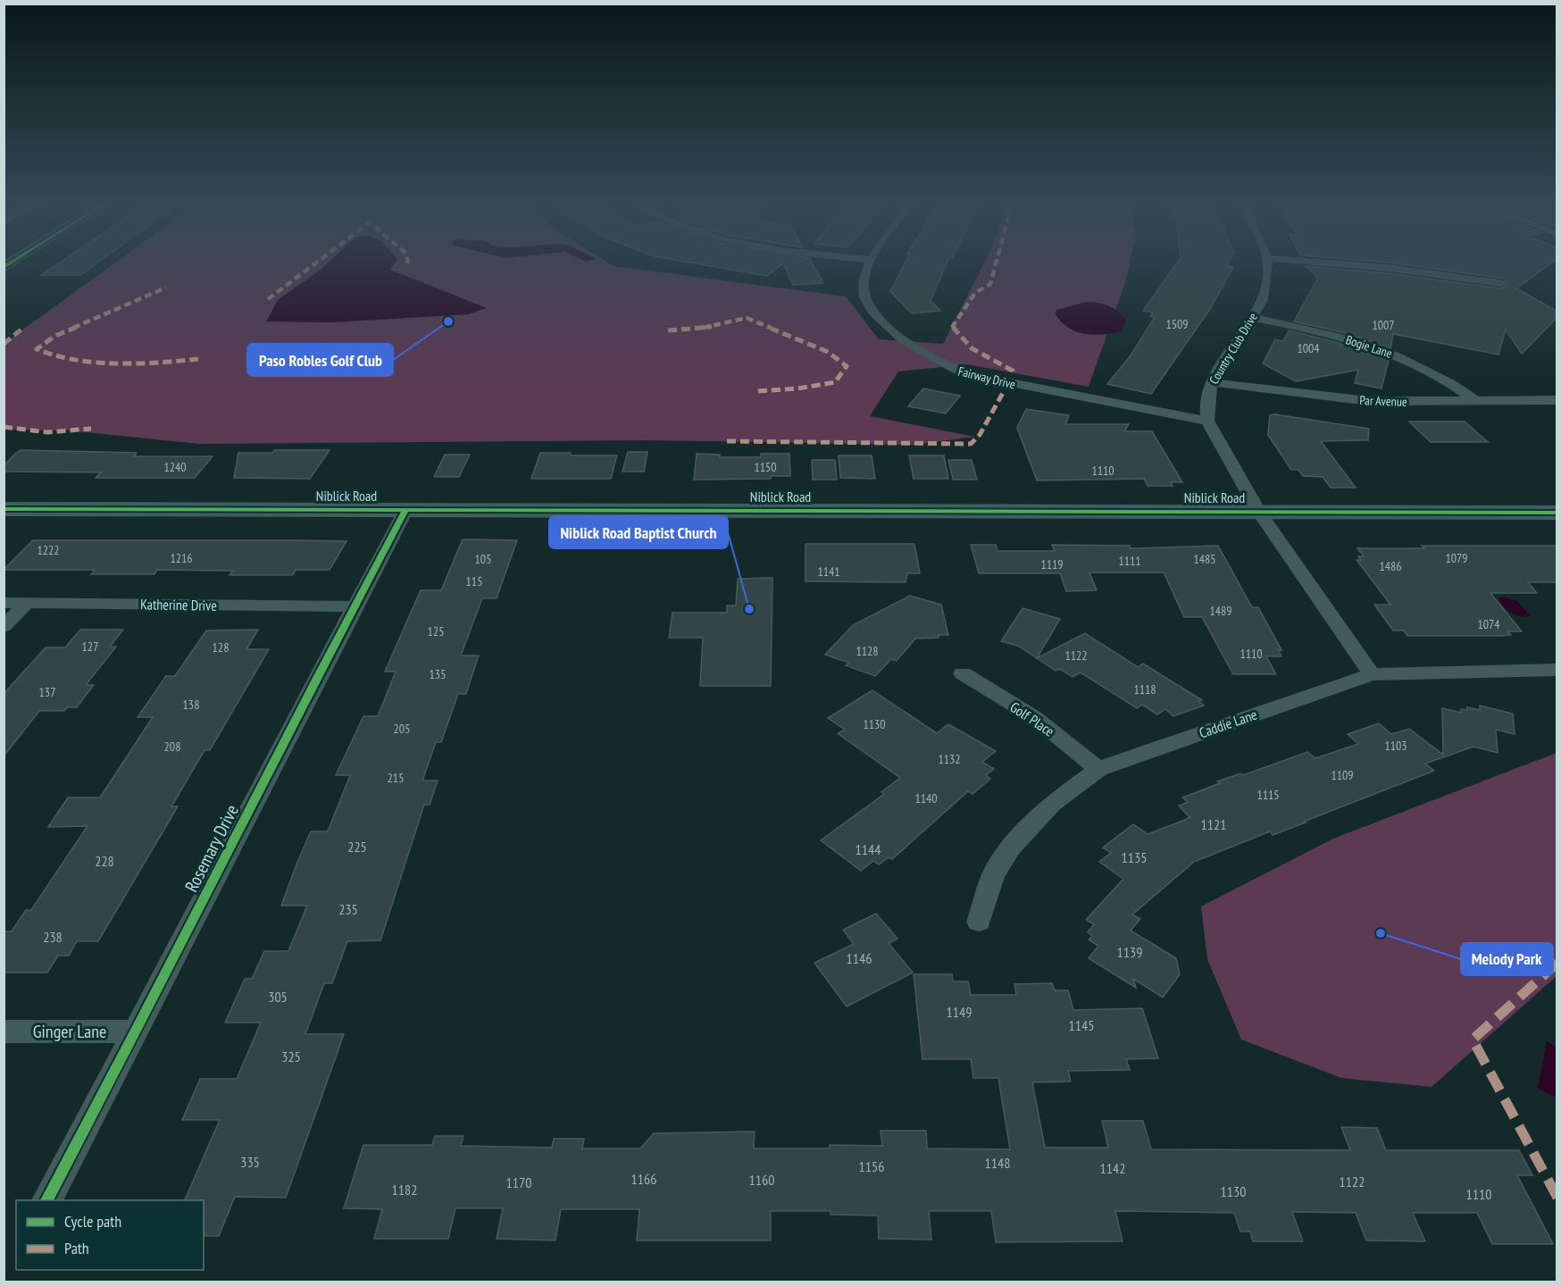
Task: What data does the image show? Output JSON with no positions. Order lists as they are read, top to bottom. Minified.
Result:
{"streets":{"main road":["Niblick Road"],"street":["Bogie Lane","Country Club Drive","Fairway Drive","Par Avenue","Katherine Drive","Golf Place","Caddie Lane","Rosemary Drive","Ginger Lane"]},"crossings":[["Bogie Lane","Country Club Drive"],["Bogie Lane","Par Avenue"],["Country Club Drive","Fairway Drive"],["Country Club Drive","Par Avenue"],["Niblick Road","Rosemary Drive"],["Katherine Drive","Rosemary Drive"],["Golf Place","Caddie Lane"],["Rosemary Drive","Ginger Lane"]],"places":["Paso Robles Golf Club","Niblick Road Baptist Church","Melody Park"],"house_numbers":["1509","1007","1004","1240","1150","1110","1222","1216","1079","105","1485","1111","1119","1486","1141","115","1489","1074","125","127","128","1128","1110","1122","135","1118","137","138","1130","205","1103","208","1132","1109","215","1115","1140","1121","225","1144","1135","228","235","238","1139","1146","305","1149","1145","325","335","1148","1156","1142","1166","1160","1122","1170","1182","1130","1110"],"legend":["Cycle path","Path"]}
